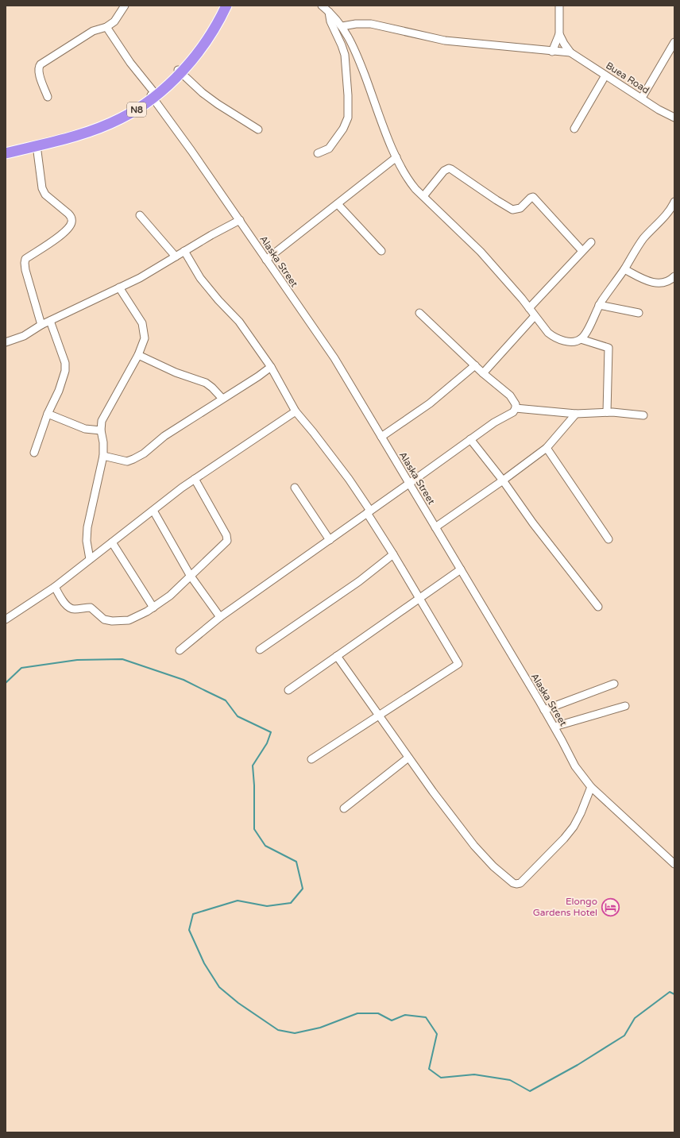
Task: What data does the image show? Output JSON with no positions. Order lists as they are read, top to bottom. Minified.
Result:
{"streets":{"highway":["N8"],"street":["Buea Road","Alaska Street"]},"crossings":[["N8","Alaska Street"]],"places":{"hotel":["Elongo Gardens Hotel"]}}
